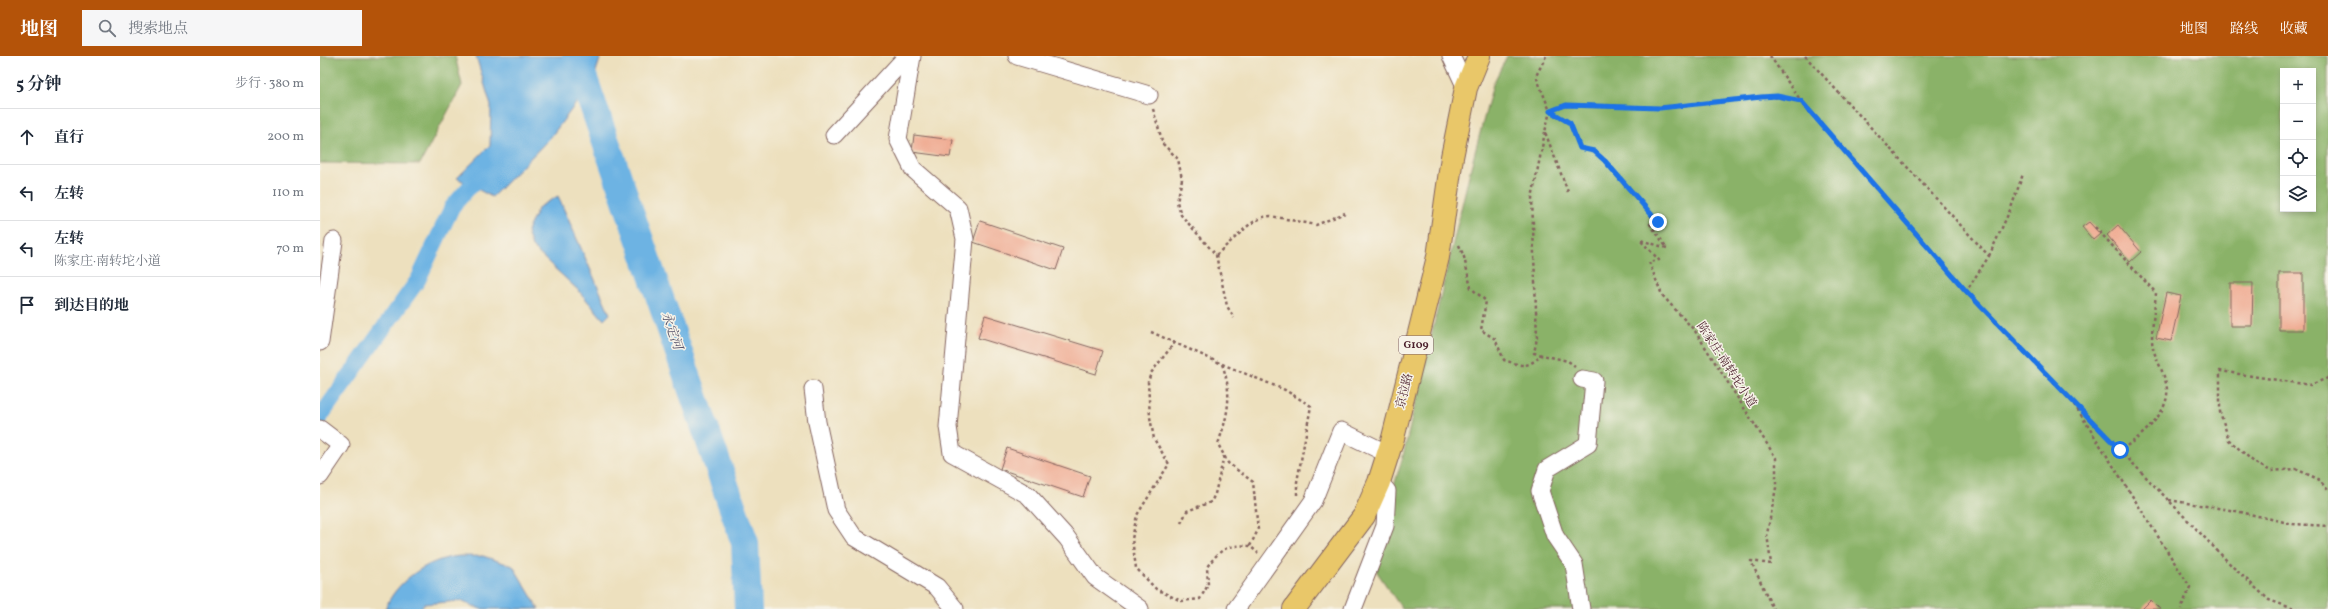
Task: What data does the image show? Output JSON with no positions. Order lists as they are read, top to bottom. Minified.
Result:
{"streets":{"highway":["G109","京拉路"],"path":["陈家庄·南转坨小道"]},"water":["永定河"],"page":{"header":"地图","search":"搜索地点","nav":["地图","路线","收藏"],"heading":["5 分钟","步行 · 380 m"],"map_buttons":["+","−"],"list":[["直行","200 m"],["左转","110 m"],["左转","陈家庄·南转坨小道","70 m"],"到达目的地"]}}
